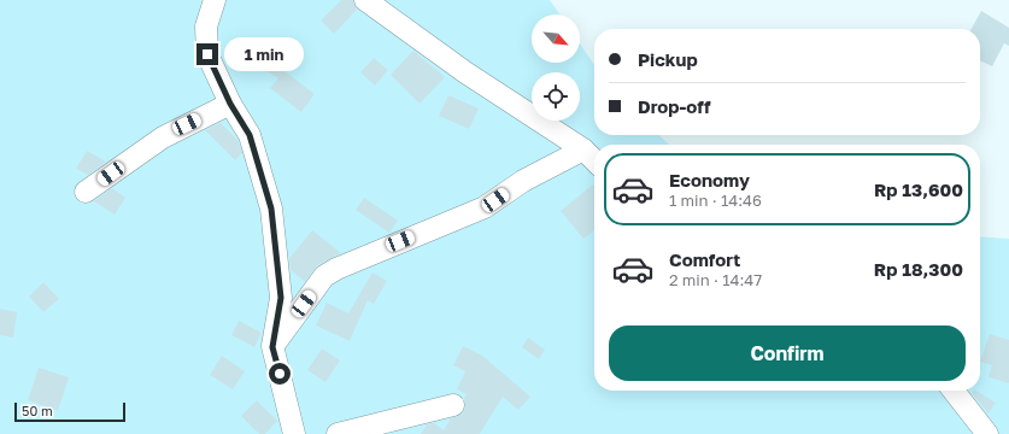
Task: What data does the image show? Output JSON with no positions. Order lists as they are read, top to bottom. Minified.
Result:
{"scale_bar":"50 m","north":"bottom right","page":{"banner":["Pickup","Drop-off"],"bubble":"1 min","list":[{"name":"Economy","note":"1 min · 14:46","value":"Rp 13,600"},{"name":"Comfort","note":"2 min · 14:47","value":"Rp 18,300"}],"buttons":"Confirm","scale":"50 m"}}
